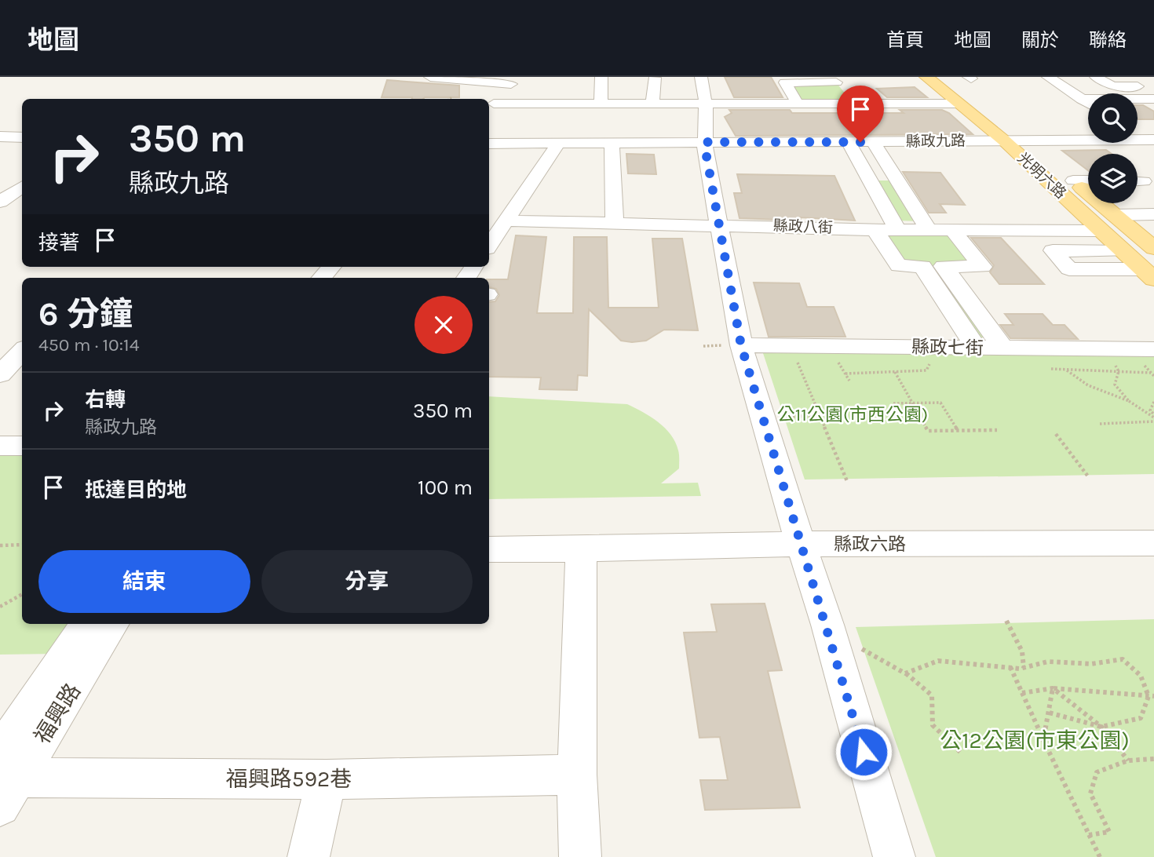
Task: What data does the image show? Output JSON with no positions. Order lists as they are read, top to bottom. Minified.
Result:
{"streets":{"main road":["光明六路"],"street":["縣政九路","縣政八街","縣政七街","縣政六路","福興路","福興路592巷"]},"crossings":[["縣政九路","光明六路"],["光明六路","縣政八街"],["福興路","福興路592巷"]],"parks":["公11公園(市西公園)","公12公園(市東公園)"],"page":{"header":"地圖","nav":["首頁","地圖","關於","聯絡"],"turn":["350 m","縣政九路"],"then":"接著","heading":["6 分鐘","450 m · 10:14"],"list":[{"name":"右轉","note":"縣政九路","value":"350 m"},{"name":"抵達目的地","value":"100 m"}],"buttons":["結束","分享"]}}
